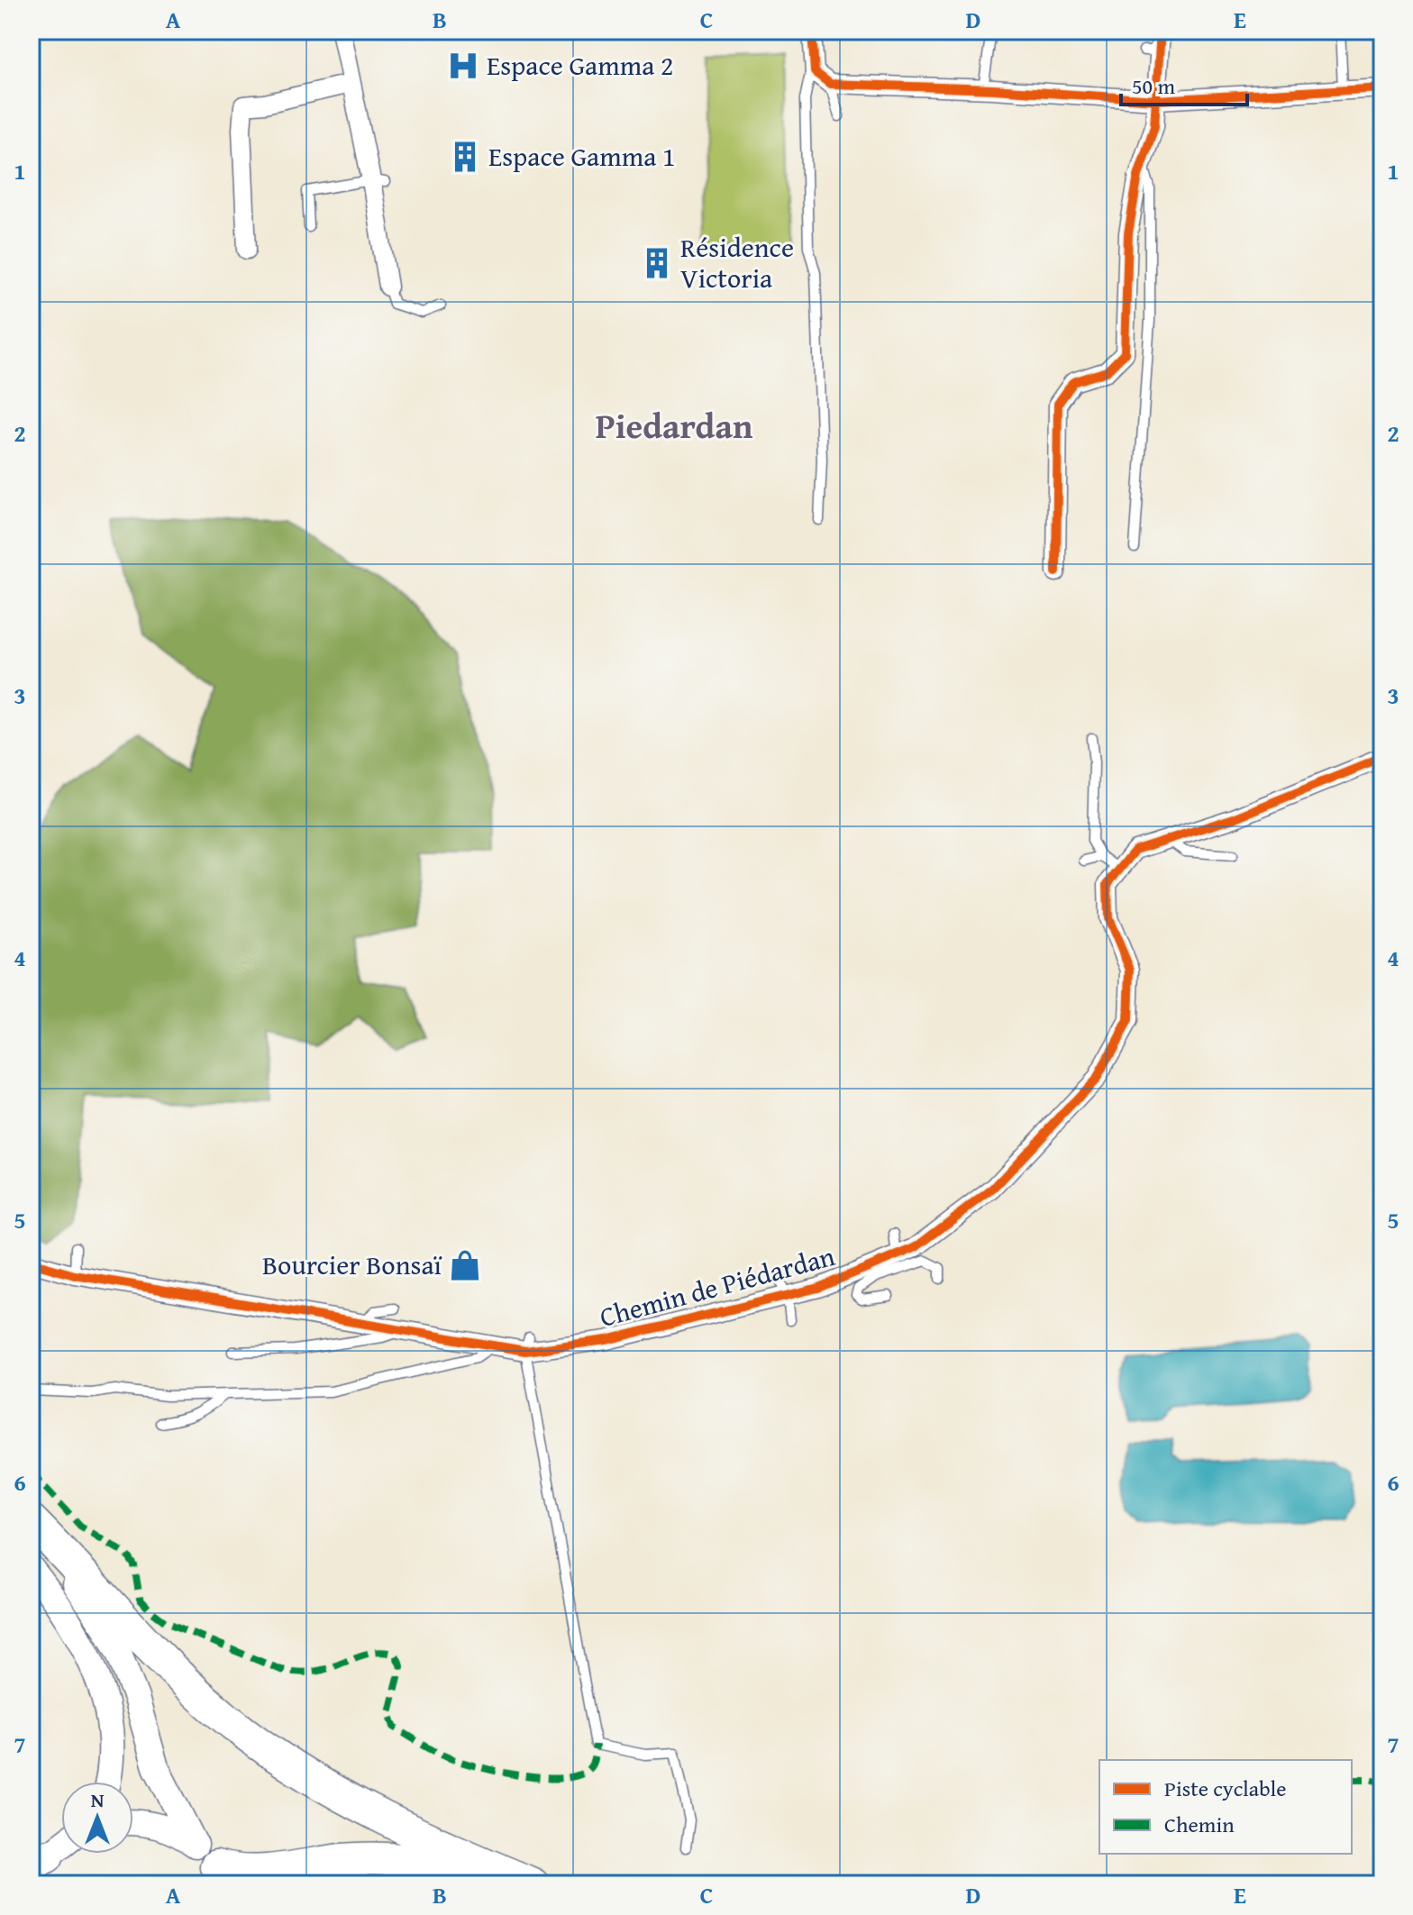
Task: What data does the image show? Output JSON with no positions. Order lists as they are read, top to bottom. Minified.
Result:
{"streets":{"street":["Chemin de Piédardan"]},"districts":["Piedardan"],"places":{"hospital":["Espace Gamma 2"],"building":["Espace Gamma 1","Résidence Victoria"],"shop":["Bourcier Bonsaï"]},"legend":["Piste cyclable","Chemin"],"scale_bar":"50 m","north":"top","grid":{"columns":["A","B","C","D","E"],"rows":["1","2","3","4","5","6","7"]}}
